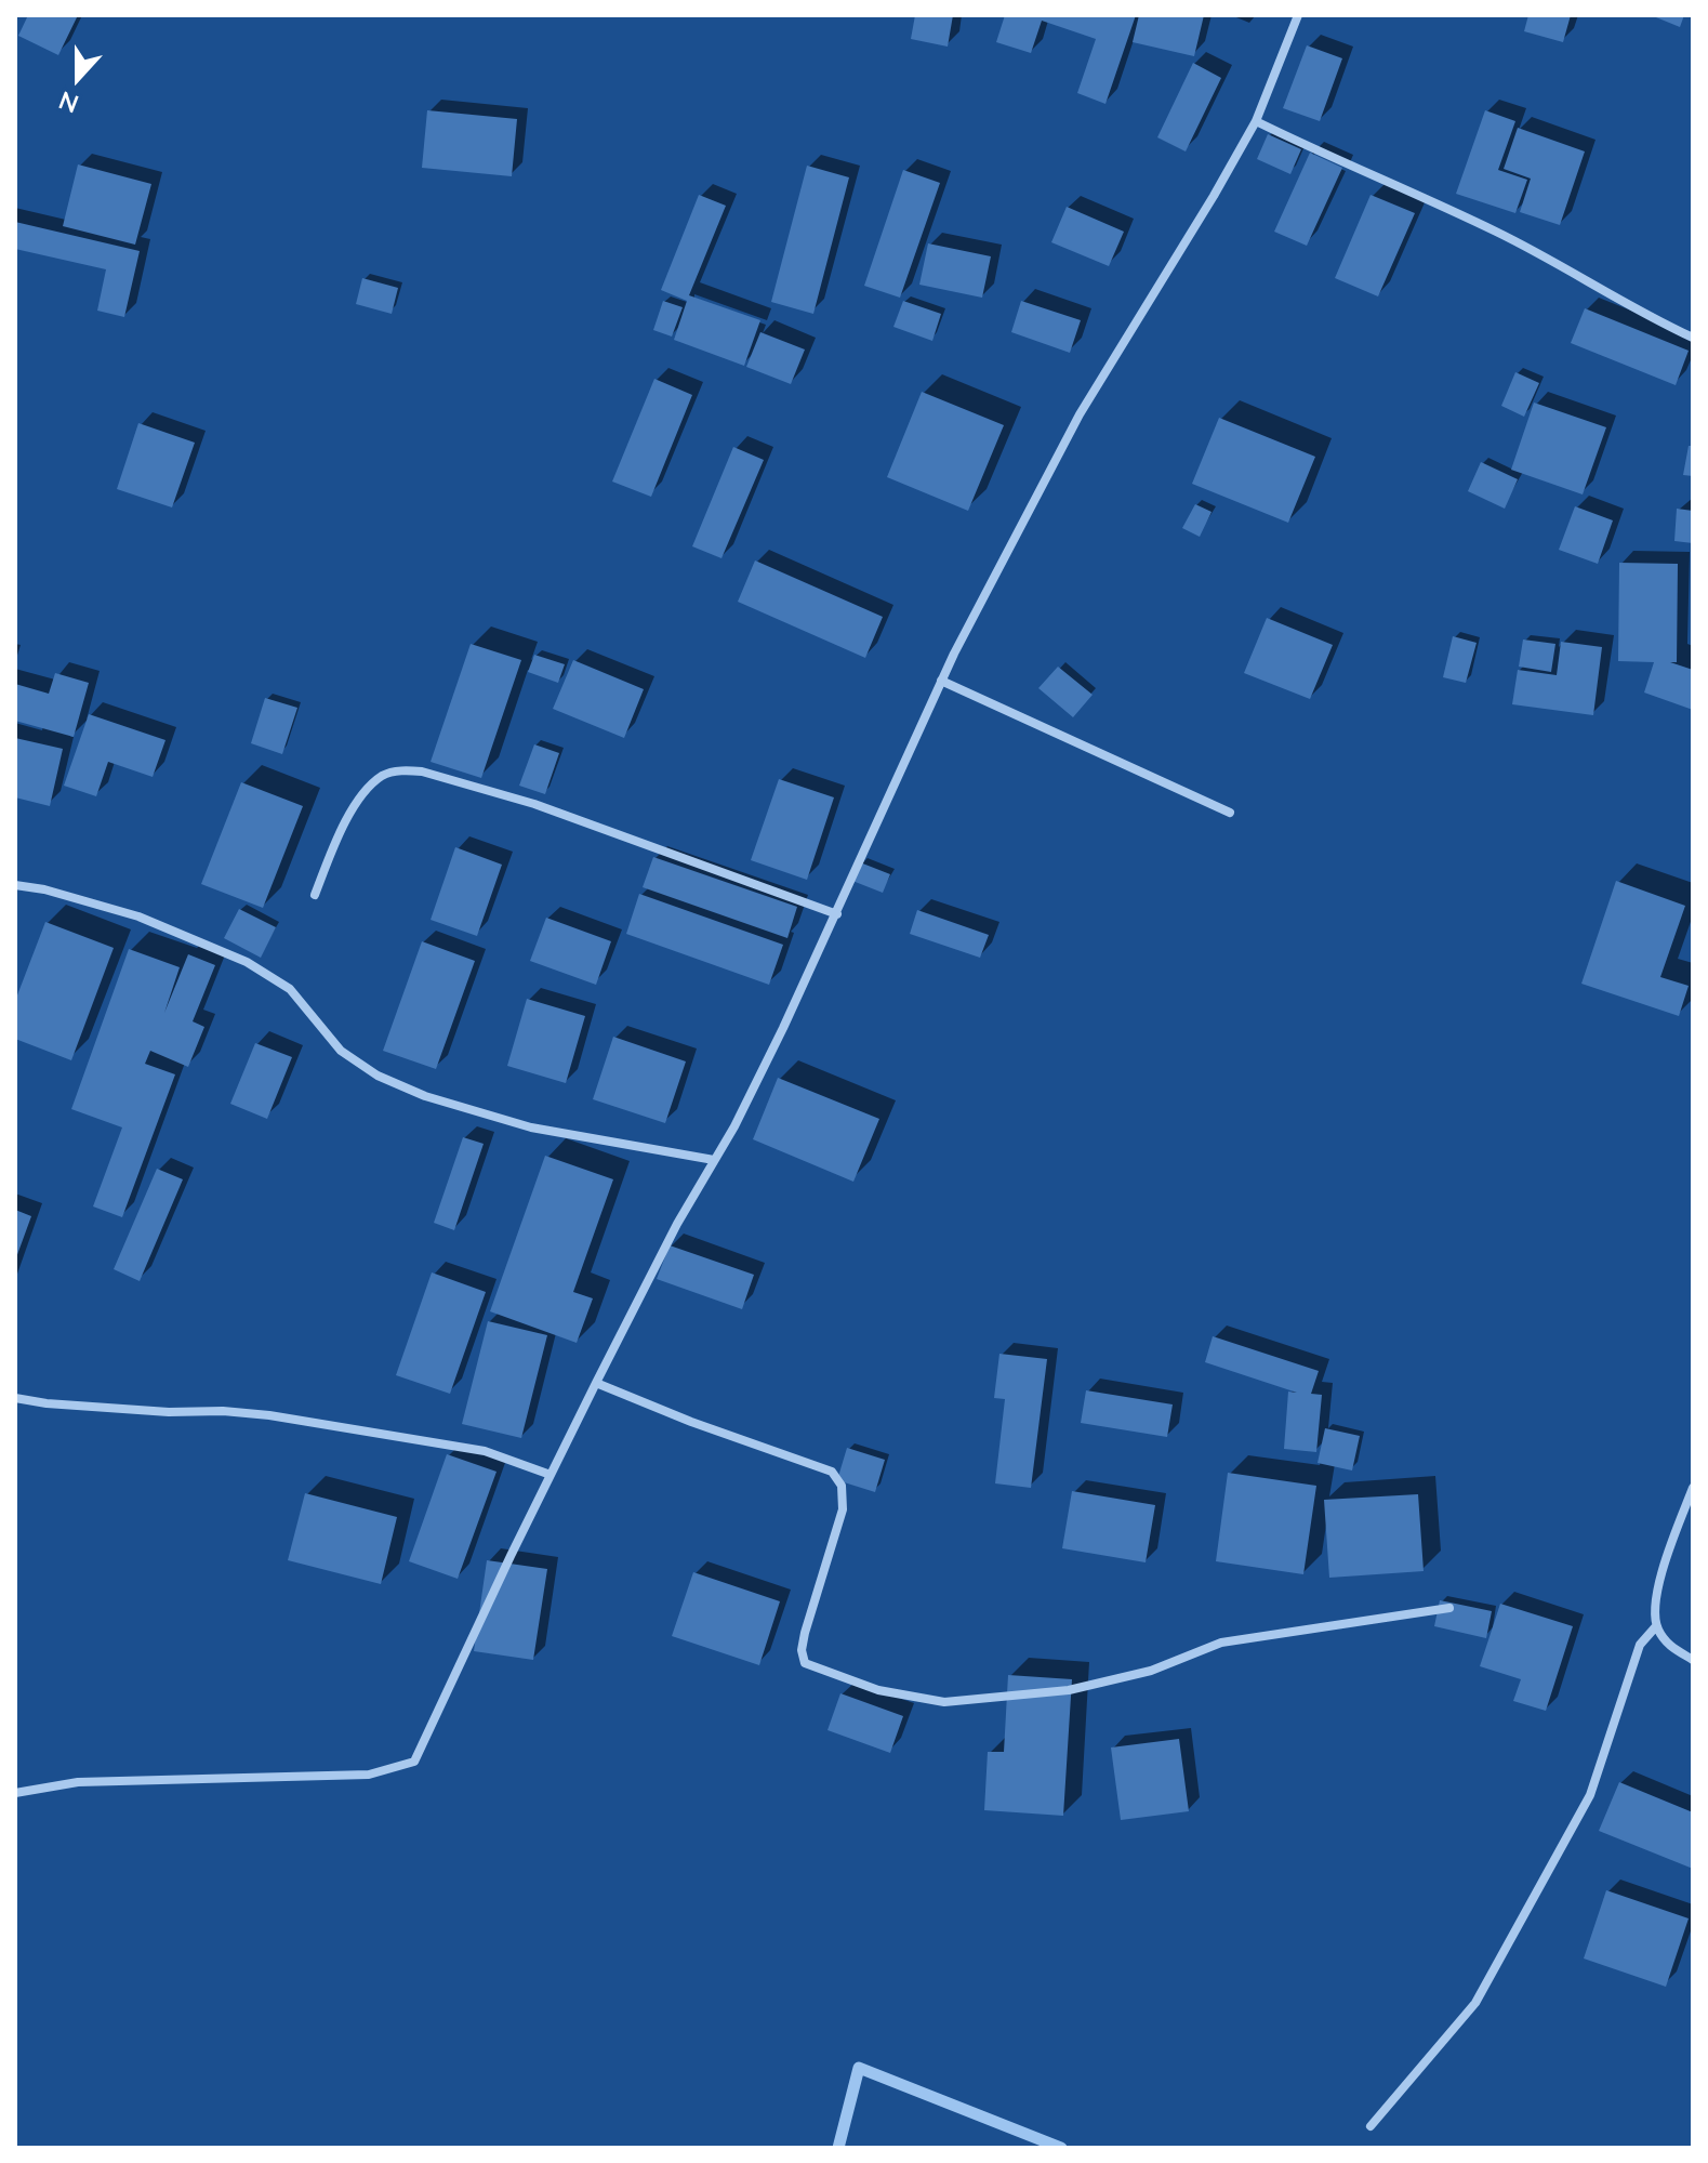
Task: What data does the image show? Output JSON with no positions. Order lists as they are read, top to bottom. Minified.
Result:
{"north":"bottom"}
